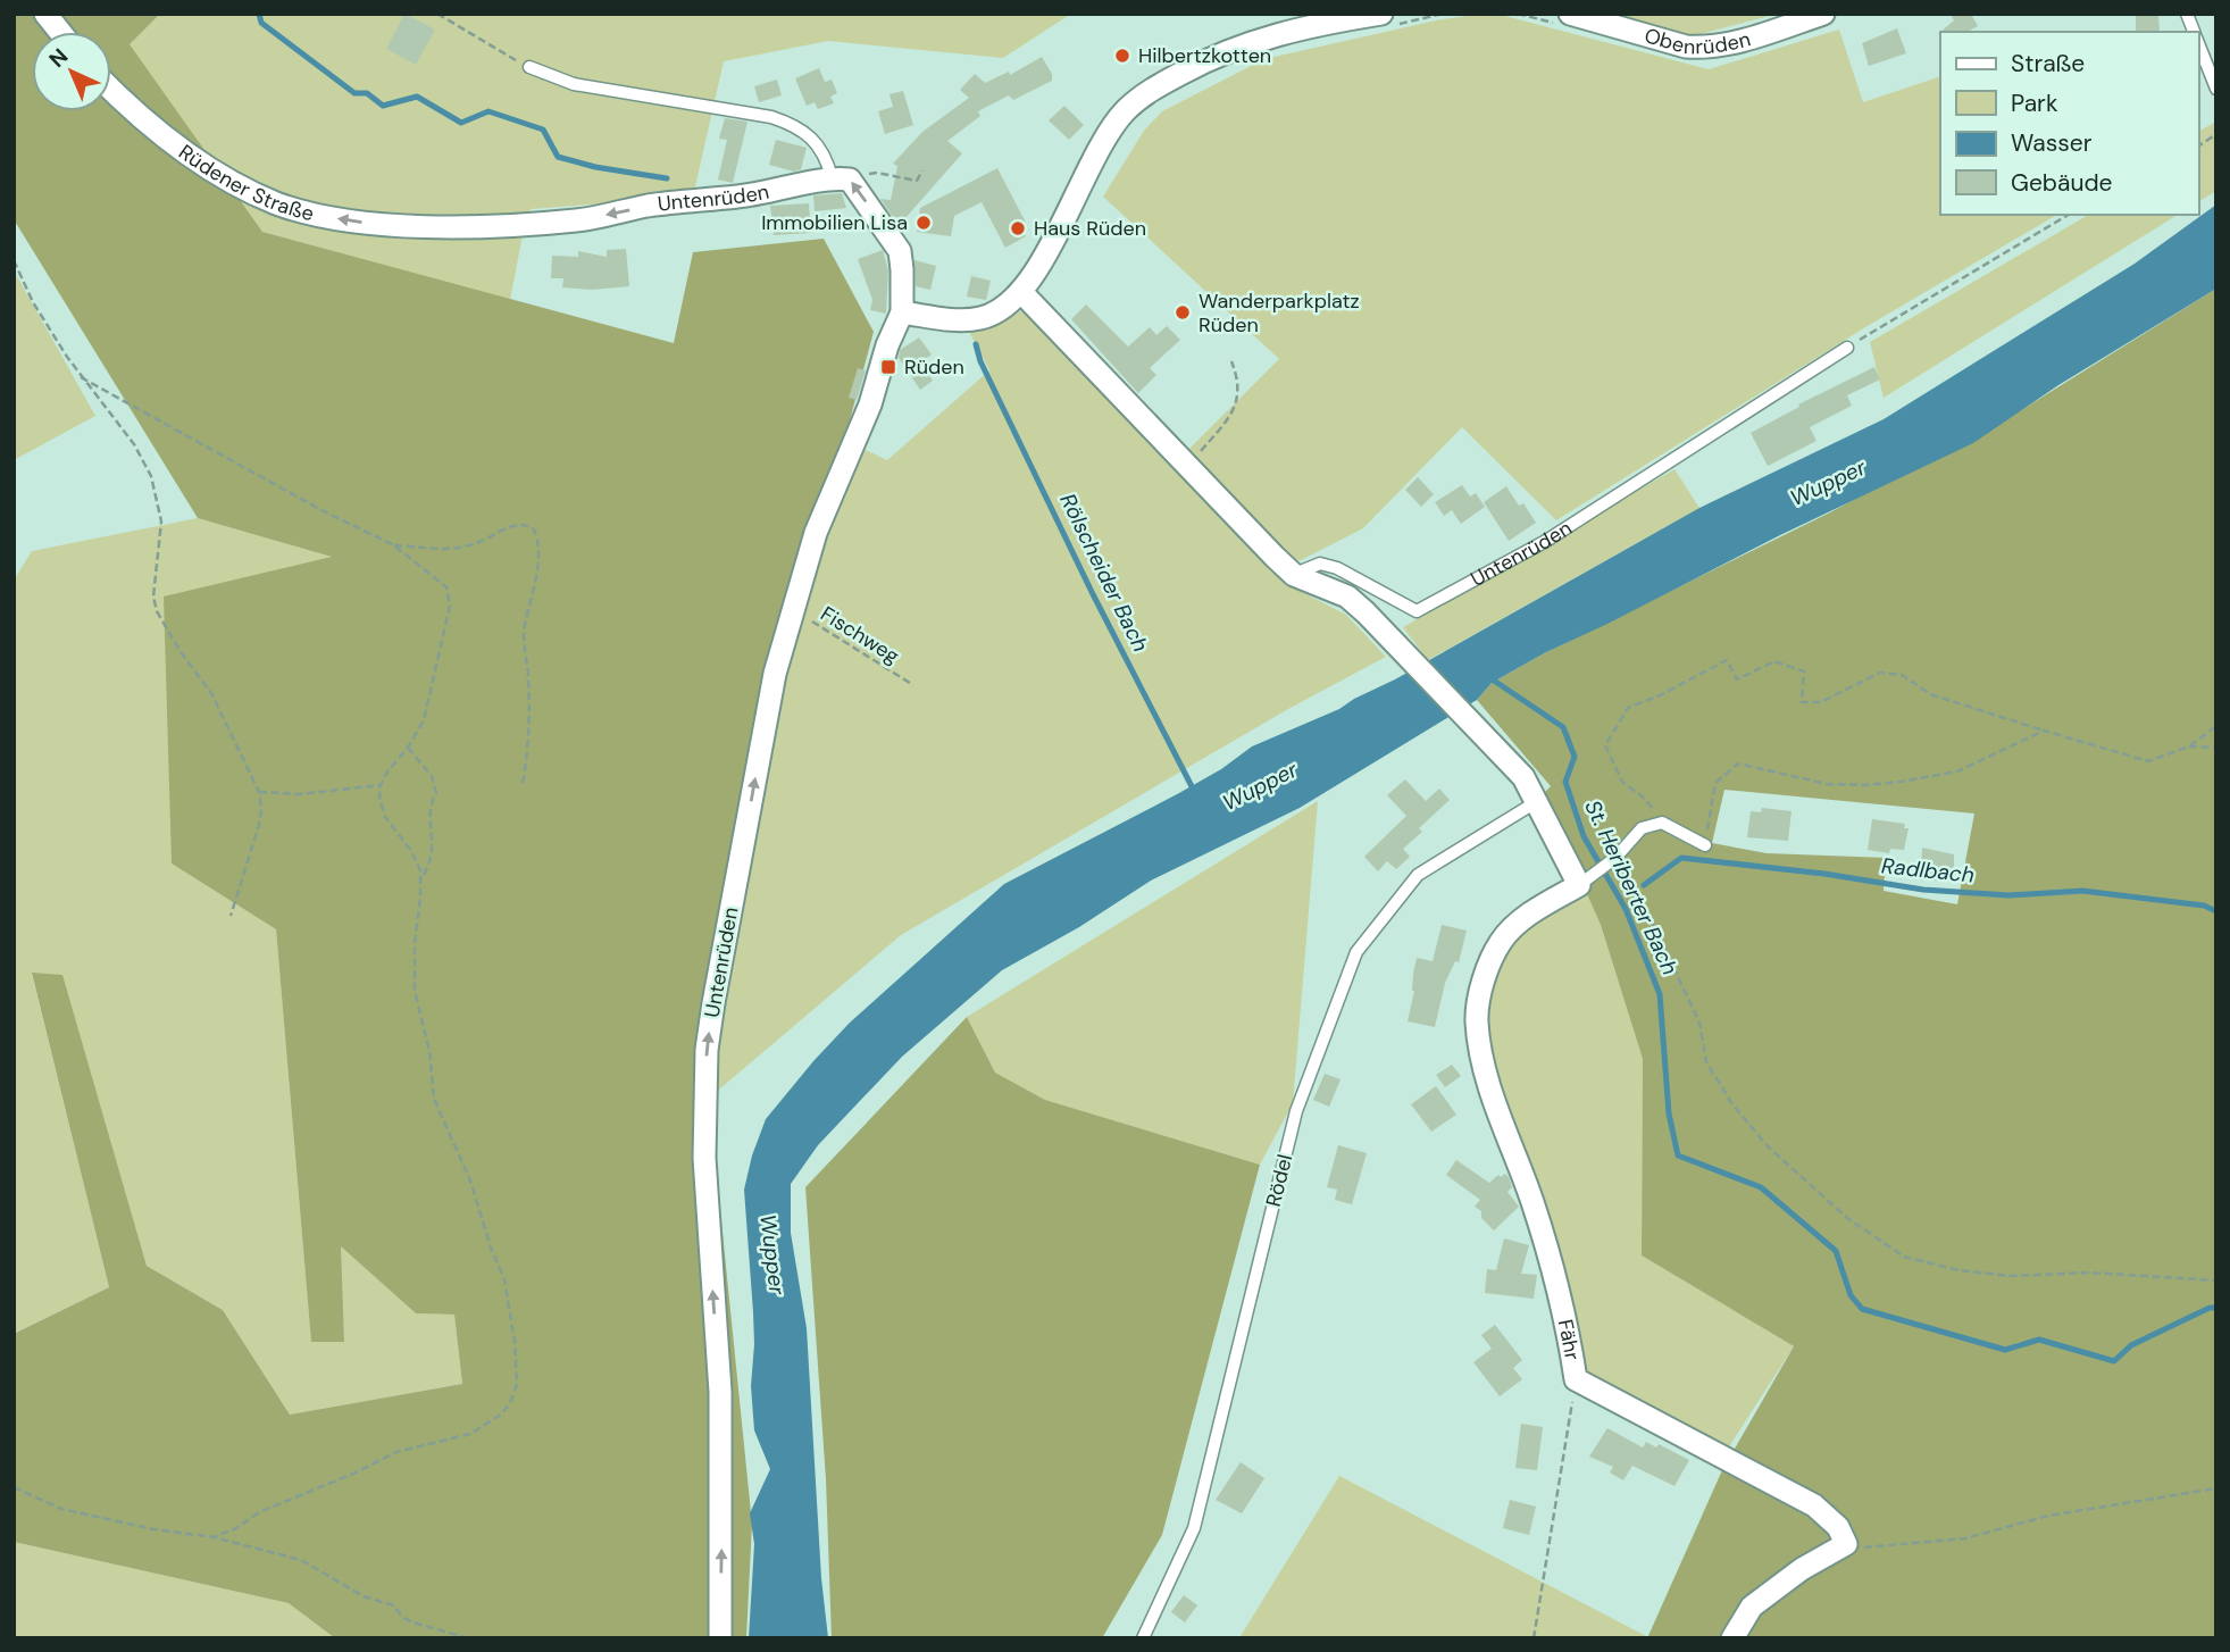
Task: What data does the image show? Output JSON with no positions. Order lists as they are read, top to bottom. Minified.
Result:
{"streets":{"street":["Obenrüden","Rüdener Straße","Untenrüden","Fähr"],"lane":["Rödel"],"path":["Fischweg"]},"crossings":[["Rüdener Straße","Untenrüden"],["Untenrüden","Fischweg"]],"one_way":["Rüdener Straße"],"water":["Wupper","Rölscheider Bach","Radlbach","St. Heriberter Bach"],"places":{"other":["Hilbertzkotten","Immobilien Lisa","Haus Rüden","Wanderparkplatz Rüden"],"transit":["Rüden"]},"legend":["Straße","Park","Wasser","Gebäude"],"north":"top left"}
